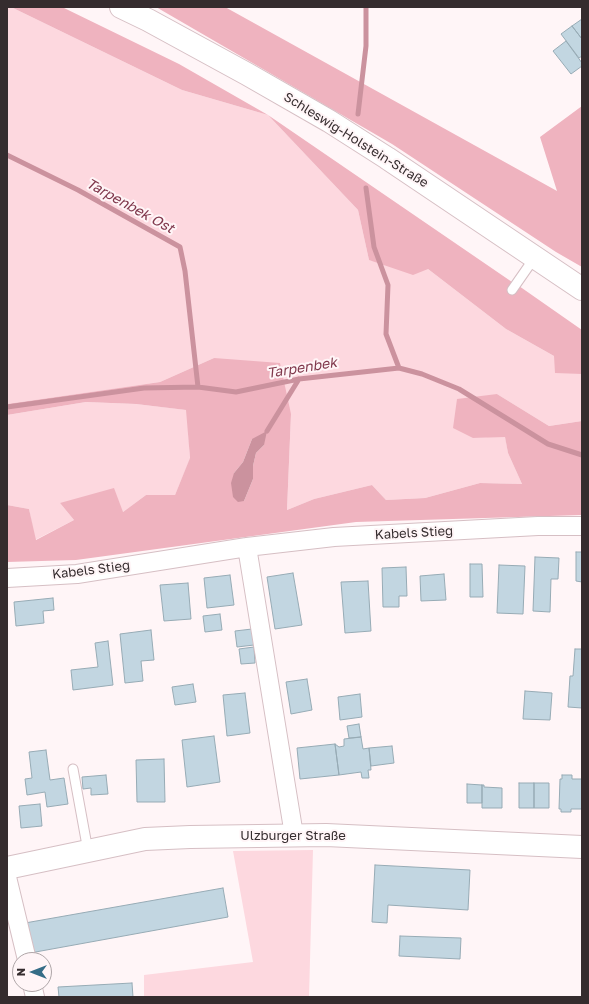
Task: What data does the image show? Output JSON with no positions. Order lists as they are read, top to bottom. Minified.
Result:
{"streets":{"main road":["Schleswig-Holstein-Straße","Ulzburger Straße"],"street":["Kabels Stieg"]},"water":["Tarpenbek Ost","Tarpenbek"],"north":"left"}
